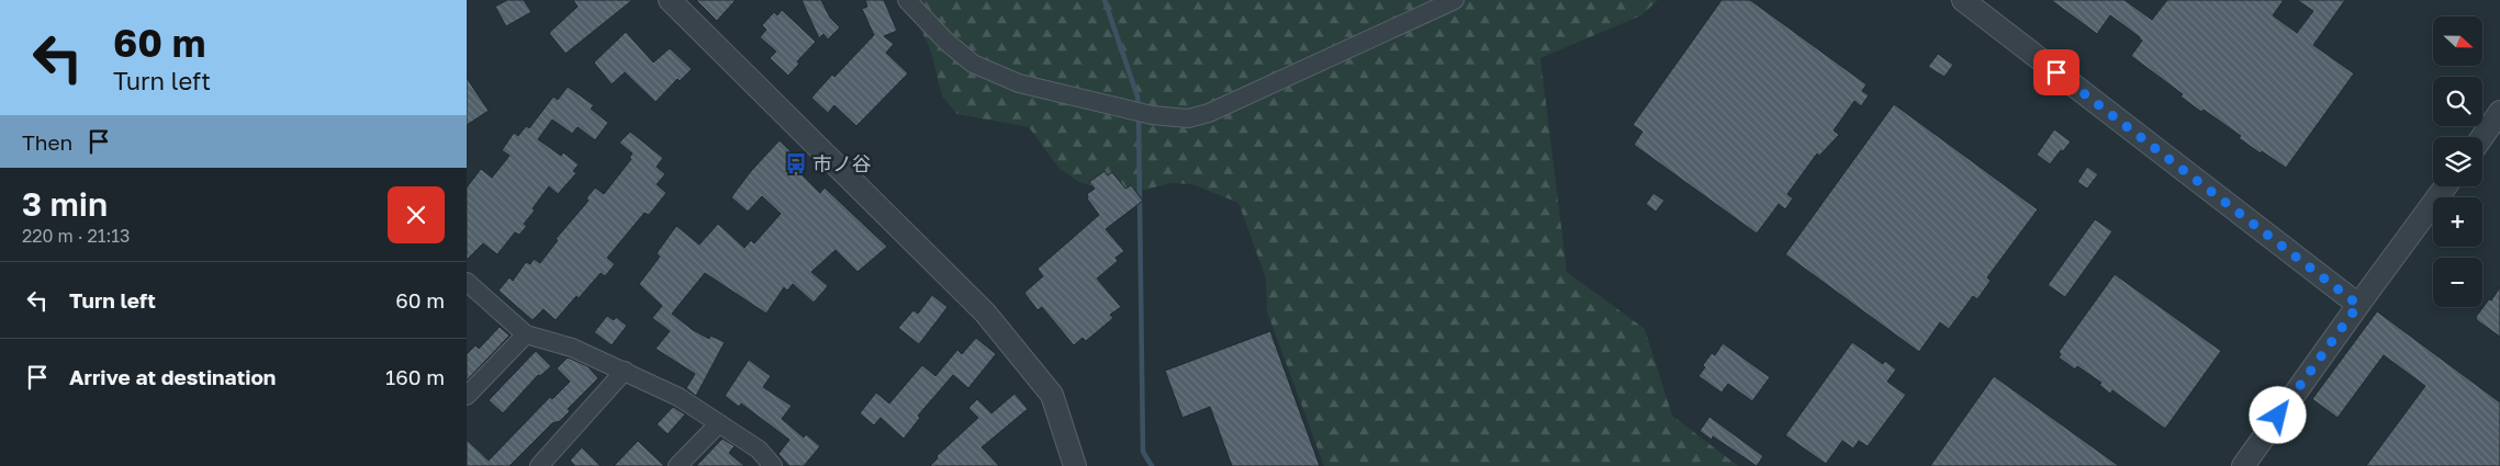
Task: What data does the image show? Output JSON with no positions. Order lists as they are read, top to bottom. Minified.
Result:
{"places":{"bus stop":["市ノ谷"]},"north":"right","page":{"turn":["60 m","Turn left"],"map_buttons":["+","−"],"then":"Then","heading":["3 min","220 m · 21:13"],"list":[{"name":"Turn left","value":"60 m"},{"name":"Arrive at destination","value":"160 m"}]}}
